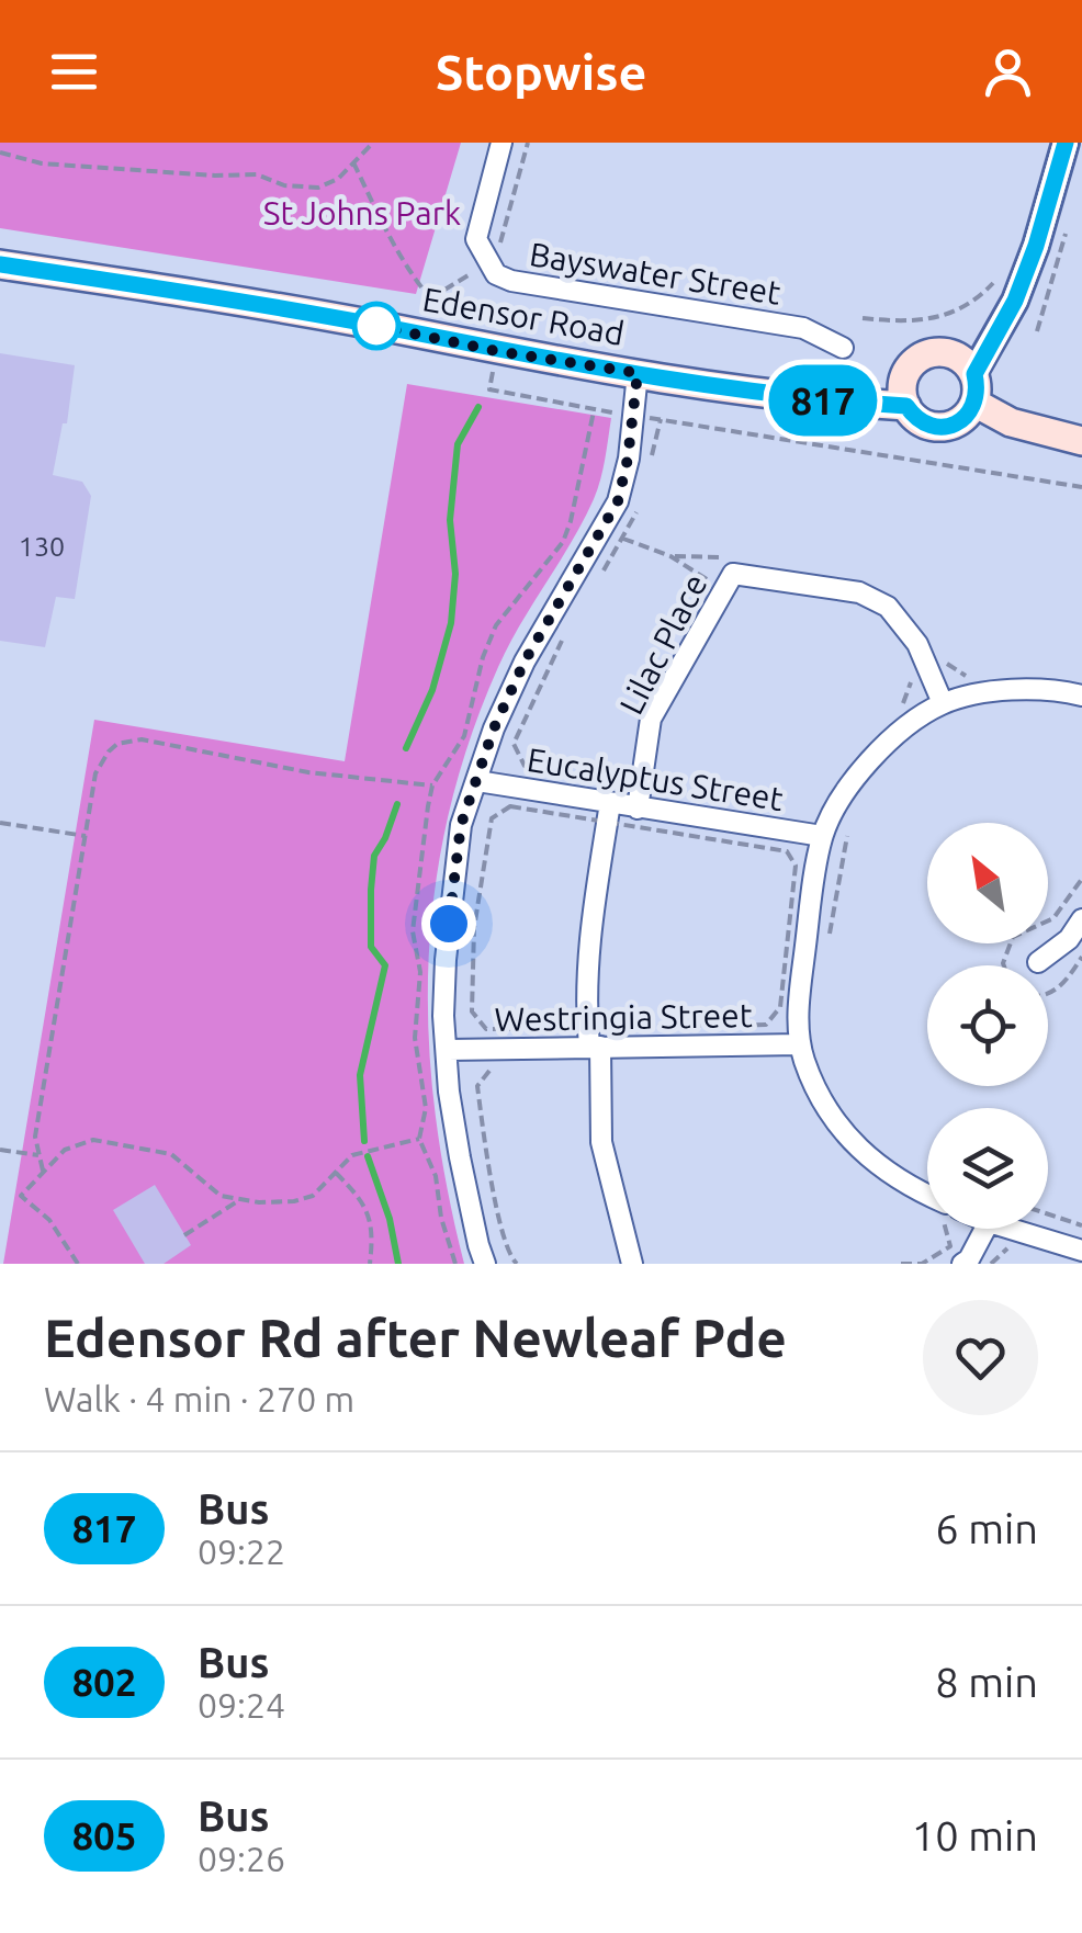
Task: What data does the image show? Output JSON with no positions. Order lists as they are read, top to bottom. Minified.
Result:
{"streets":{"main road":["Edensor Road"],"street":["Bayswater Street","Lilac Place","Eucalyptus Street","Westringia Street"]},"crossings":[["Lilac Place","Eucalyptus Street"]],"parks":["St Johns Park"],"lines":["bus line 817"],"house_numbers":["130"],"north":"top left","page":{"header":"Stopwise","on_map":"817","heading":["Edensor Rd after Newleaf Pde","Walk · 4 min · 270 m"],"list":[{"mark":"817","name":"Bus","note":"09:22","value":"6 min"},{"mark":"802","name":"Bus","note":"09:24","value":"8 min"},{"mark":"805","name":"Bus","note":"09:26","value":"10 min"}]}}
